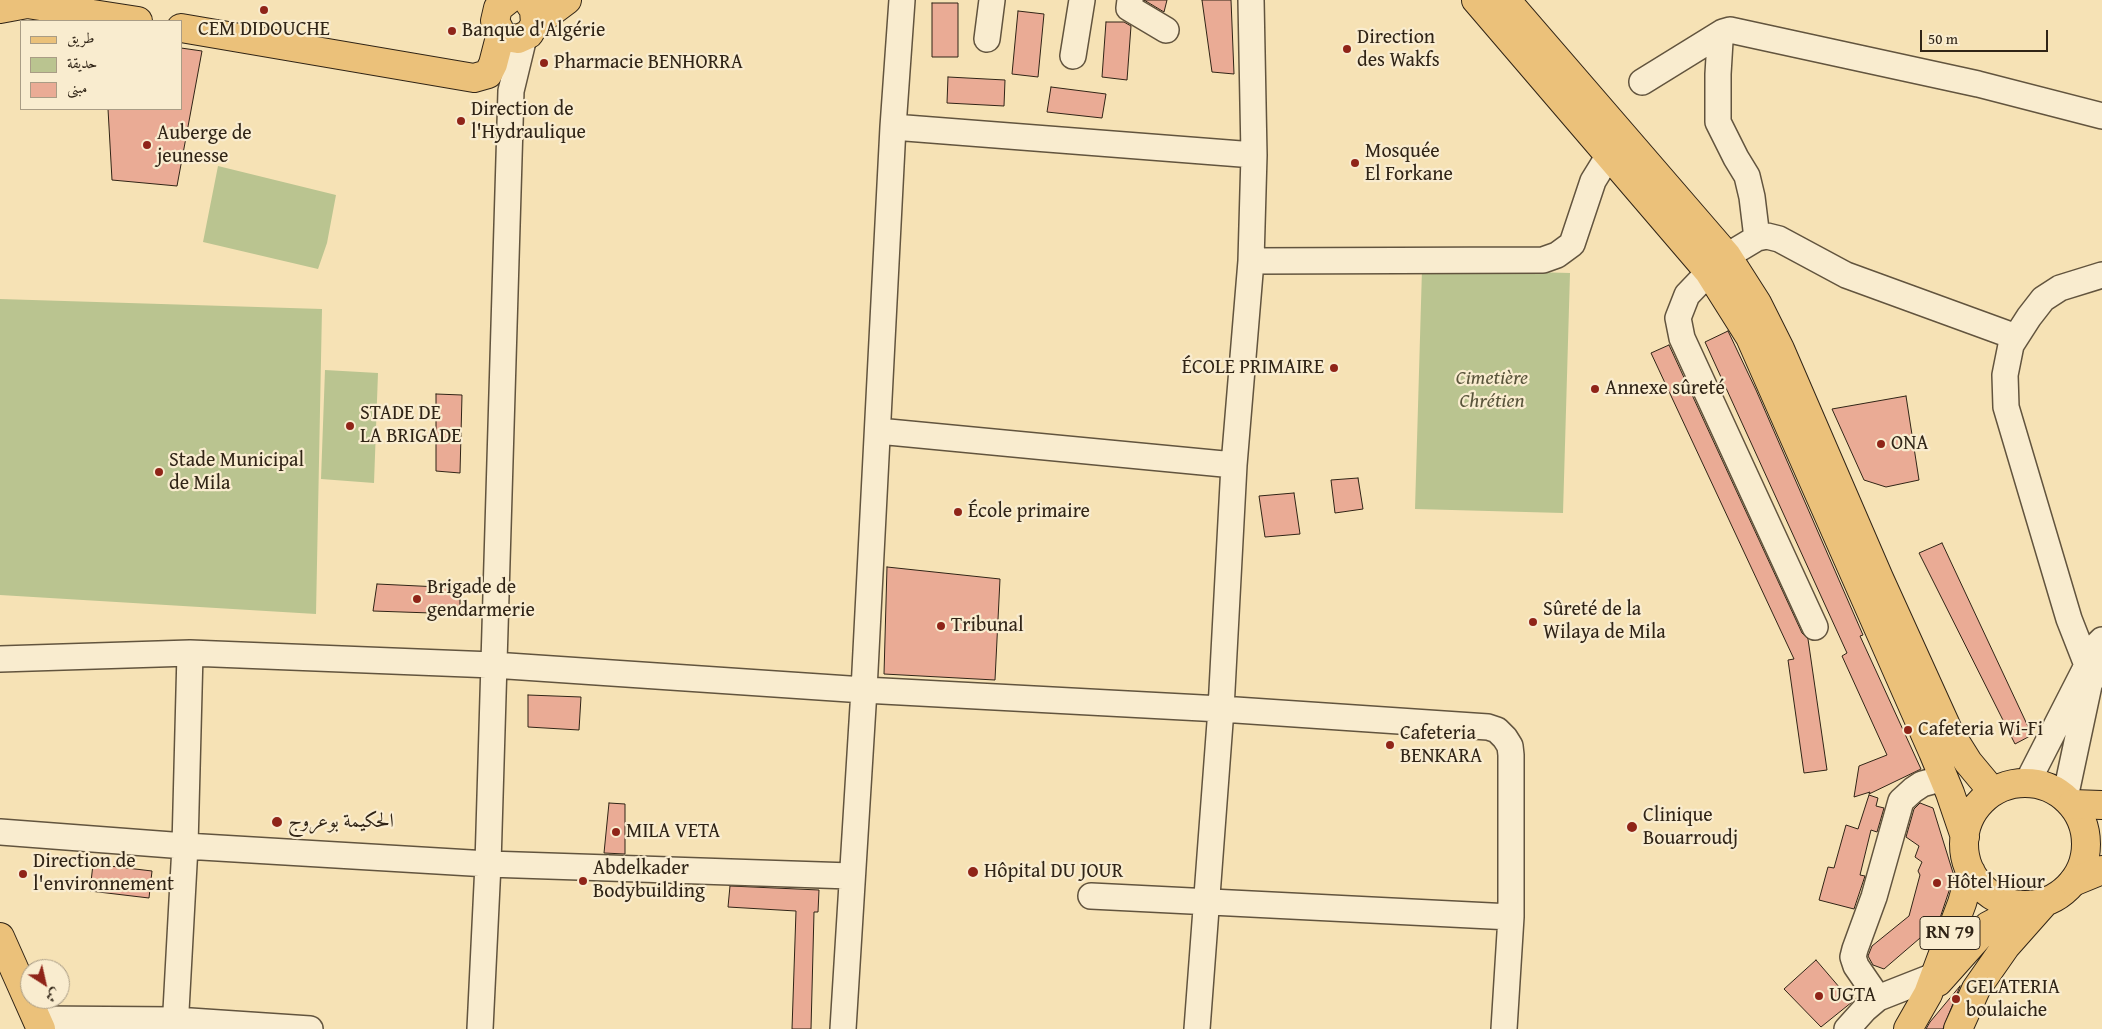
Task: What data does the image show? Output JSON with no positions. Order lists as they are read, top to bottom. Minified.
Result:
{"streets":{"main road":["RN 79"]},"parks":["Cimetière Chrétien"],"places":["CEM DIDOUCHE","Banque d'Algérie","Direction des Wakfs","Pharmacie BENHORRA","Direction de l'Hydraulique","Auberge de jeunesse","Mosquée El Forkane","ÉCOLE PRIMAIRE","Annexe sûreté","STADE DE LA BRIGADE","ONA","Stade Municipal de Mila","École primaire","Brigade de gendarmerie","Sûreté de la Wilaya de Mila","Tribunal","Cafeteria Wi-Fi","Cafeteria BENKARA","الحكيمة بوعروج","Clinique Bouarroudj","MILA VETA","Hôpital DU JOUR","Direction de l'environnement","Abdelkader Bodybuilding","Hôtel Hiour","UGTA","GELATERIA boulaiche"],"legend":["طريق","حديقة","مبنى"],"scale_bar":"50 m","north":"bottom right"}
